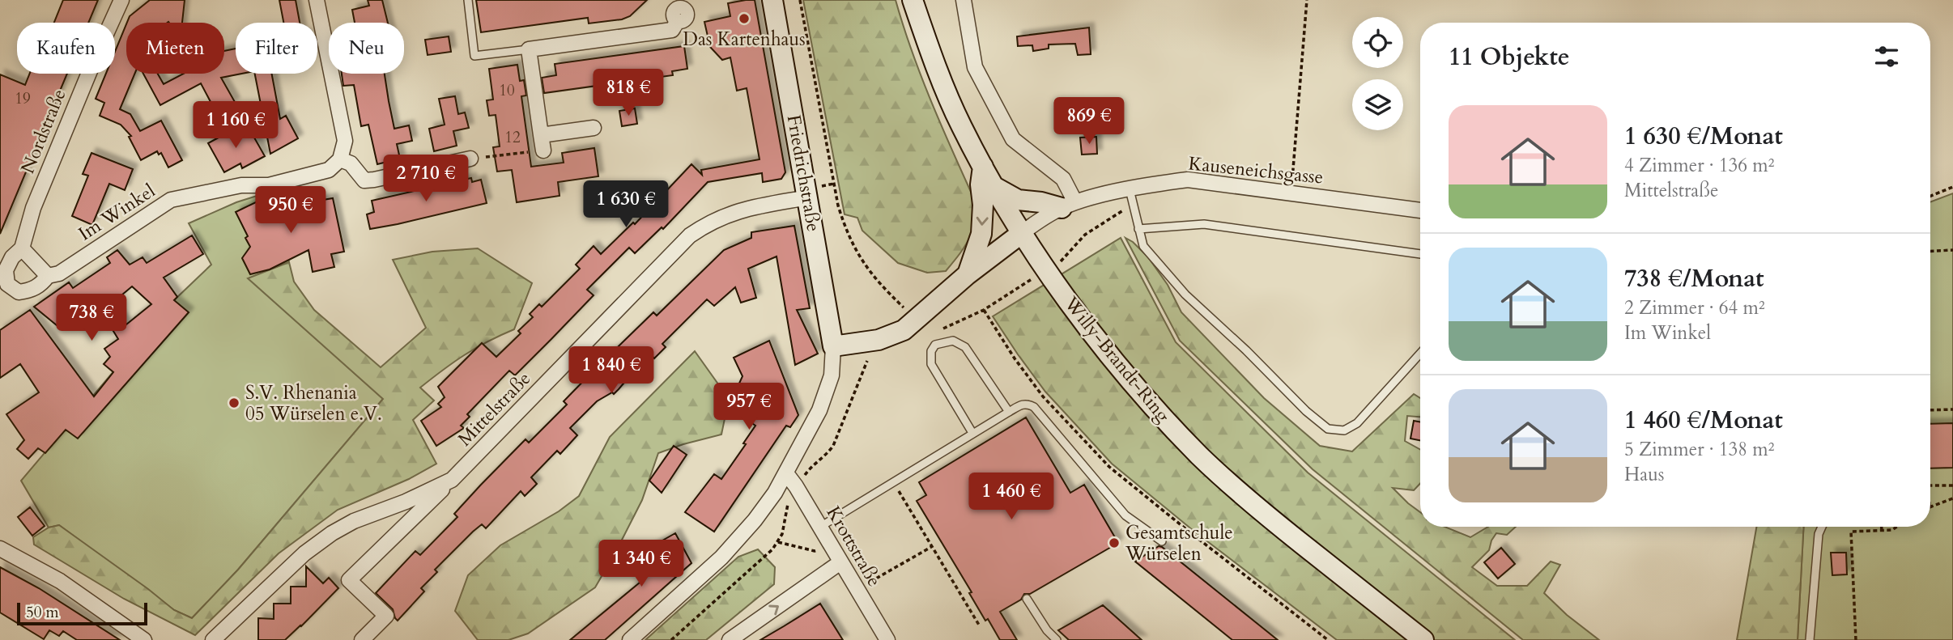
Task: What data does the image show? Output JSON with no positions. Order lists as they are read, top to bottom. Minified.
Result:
{"streets":{"main road":["Friedrichstraße","Willy-Brandt-Ring"],"street":["Nordstraße","Kauseneichsgasse","Im Winkel","Mittelstraße","Krottstraße"]},"crossings":[["Nordstraße","Im Winkel"],["Kauseneichsgasse","Willy-Brandt-Ring"],["Friedrichstraße","Mittelstraße"],["Friedrichstraße","Krottstraße"]],"places":["Das Kartenhaus","S.V. Rhenania 05 Würselen e.V.","Gesamtschule Würselen"],"house_numbers":["10","19","12"],"scale_bar":"50 m","page":{"chip":["Kaufen","Mieten","Filter","Neu"],"heading":"11 Objekte","price":["818 €","869 €","1 160 €","2 710 €","1 630 €","950 €","738 €","1 840 €","957 €","1 460 €","1 340 €"],"list":[{"name":"1 630 €/Monat","note":"4 Zimmer · 136 m² · Mittelstraße"},{"name":"738 €/Monat","note":"2 Zimmer · 64 m² · Im Winkel"},{"name":"1 460 €/Monat","note":"5 Zimmer · 138 m² · Haus"}],"scale":"50 m"}}
